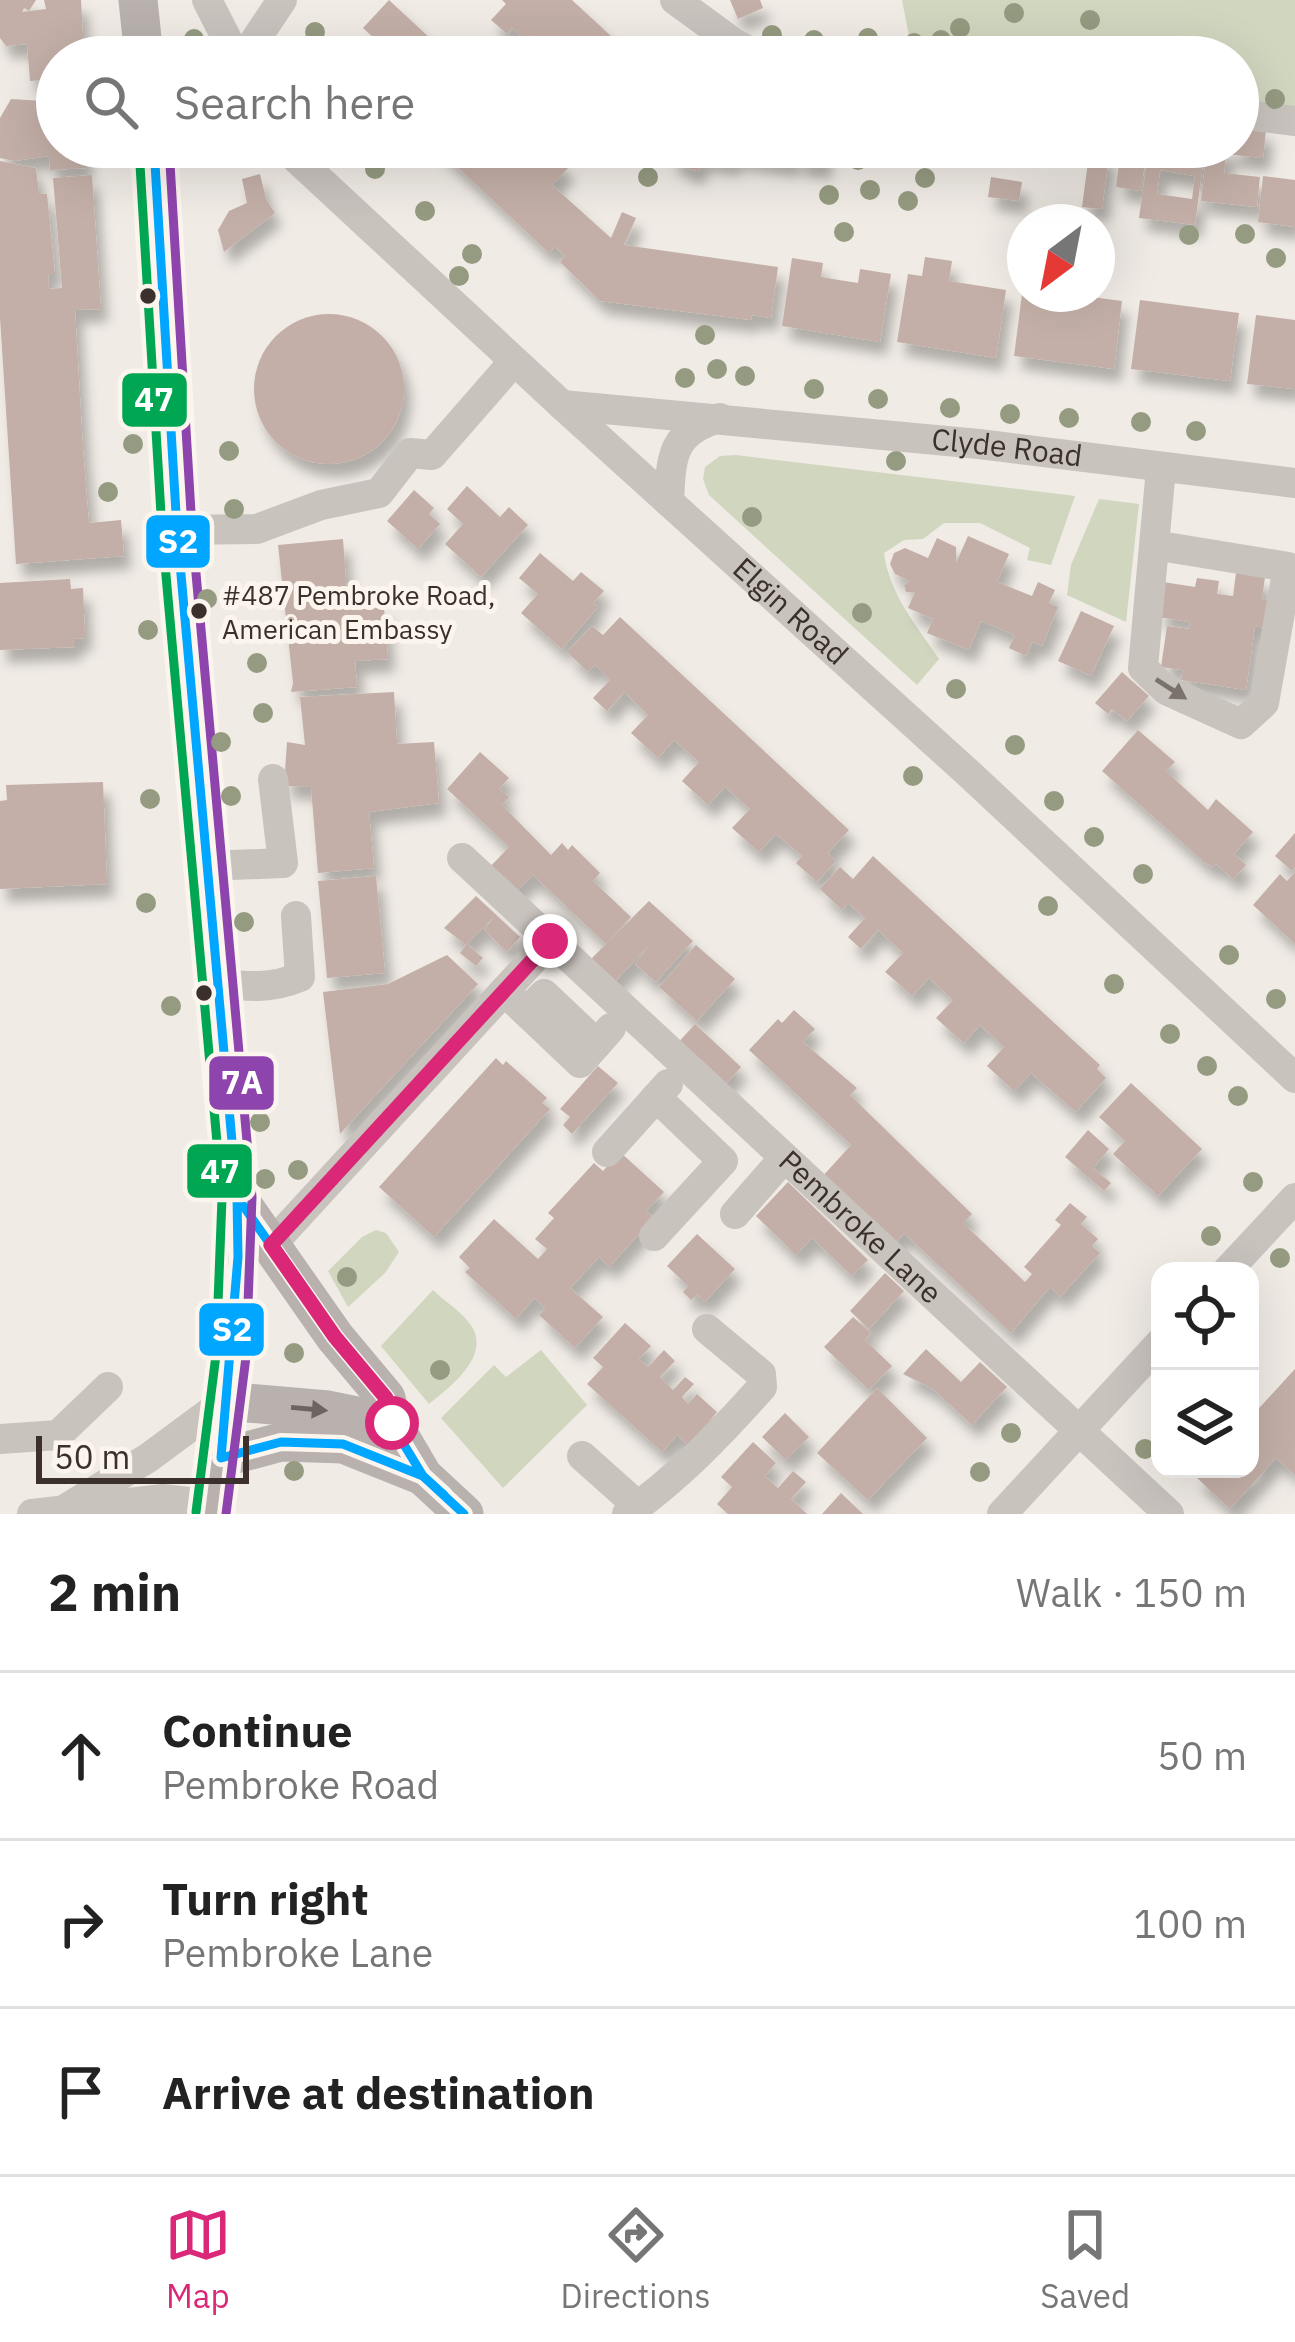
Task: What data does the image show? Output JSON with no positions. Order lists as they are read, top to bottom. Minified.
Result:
{"streets":{"street":["Clyde Road","Elgin Road","Pembroke Lane"]},"crossings":[["Clyde Road","Elgin Road"]],"places":["#487 Pembroke Road, American Embassy"],"lines":["transit line S2","transit line 47","transit line 7A"],"scale_bar":"50 m","north":"bottom left","page":{"search":"Search here","scale":"50 m","heading":["2 min","Walk · 150 m"],"list":[["Continue","Pembroke Road","50 m"],["Turn right","Pembroke Lane","100 m"],"Arrive at destination"],"nav":["Map","Directions","Saved"]}}
